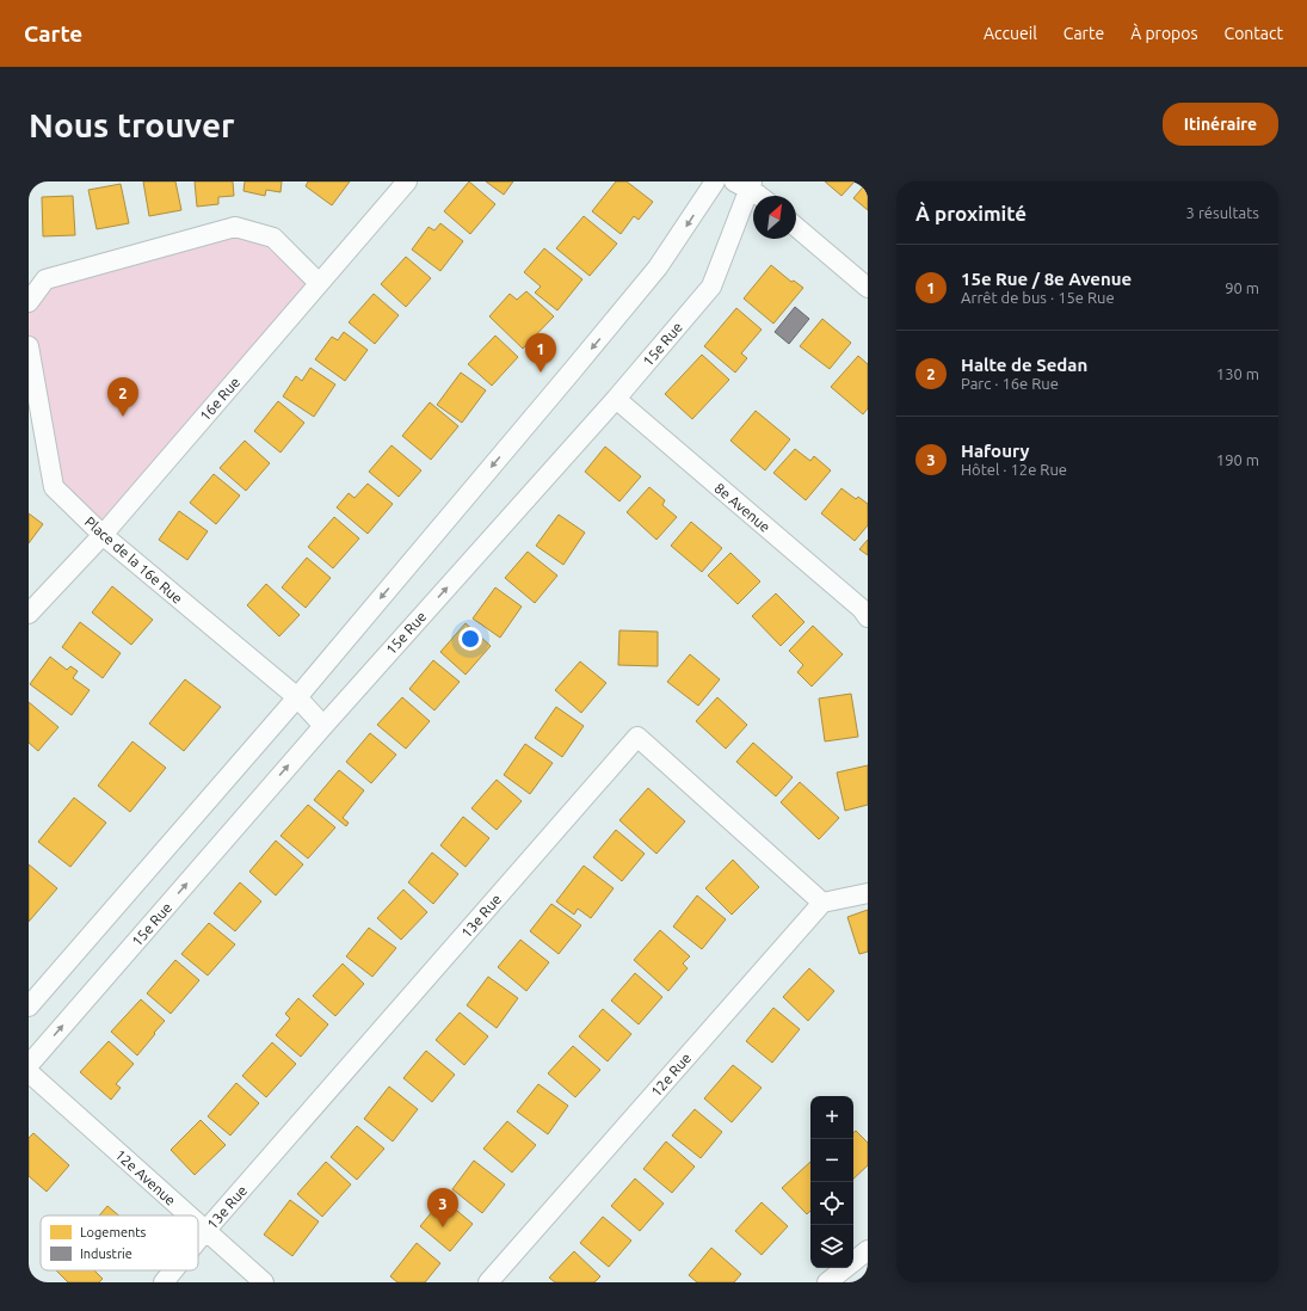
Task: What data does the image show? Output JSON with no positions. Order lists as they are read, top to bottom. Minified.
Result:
{"streets":{"street":["15e Rue","16e Rue","8e Avenue","Place de la 16e Rue","13e Rue","12e Rue","12e Avenue"]},"crossings":[["15e Rue","8e Avenue"],["15e Rue","Place de la 16e Rue"],["16e Rue","Place de la 16e Rue"],["13e Rue","12e Rue"],["13e Rue","12e Avenue"]],"legend":["Logements","Industrie"],"north":"top right","page":{"header":"Carte","nav":["Accueil","Carte","À propos","Contact"],"buttons":"Itinéraire","title":"Nous trouver","heading":["À proximité","3 résultats"],"list":[{"mark":"1","name":"15e Rue / 8e Avenue","note":"Arrêt de bus · 15e Rue","value":"90 m"},{"mark":"2","name":"Halte de Sedan","note":"Parc · 16e Rue","value":"130 m"},{"mark":"3","name":"Hafoury","note":"Hôtel · 12e Rue","value":"190 m"}],"pins":["1","2","3"],"map_buttons":["+","−"]}}
